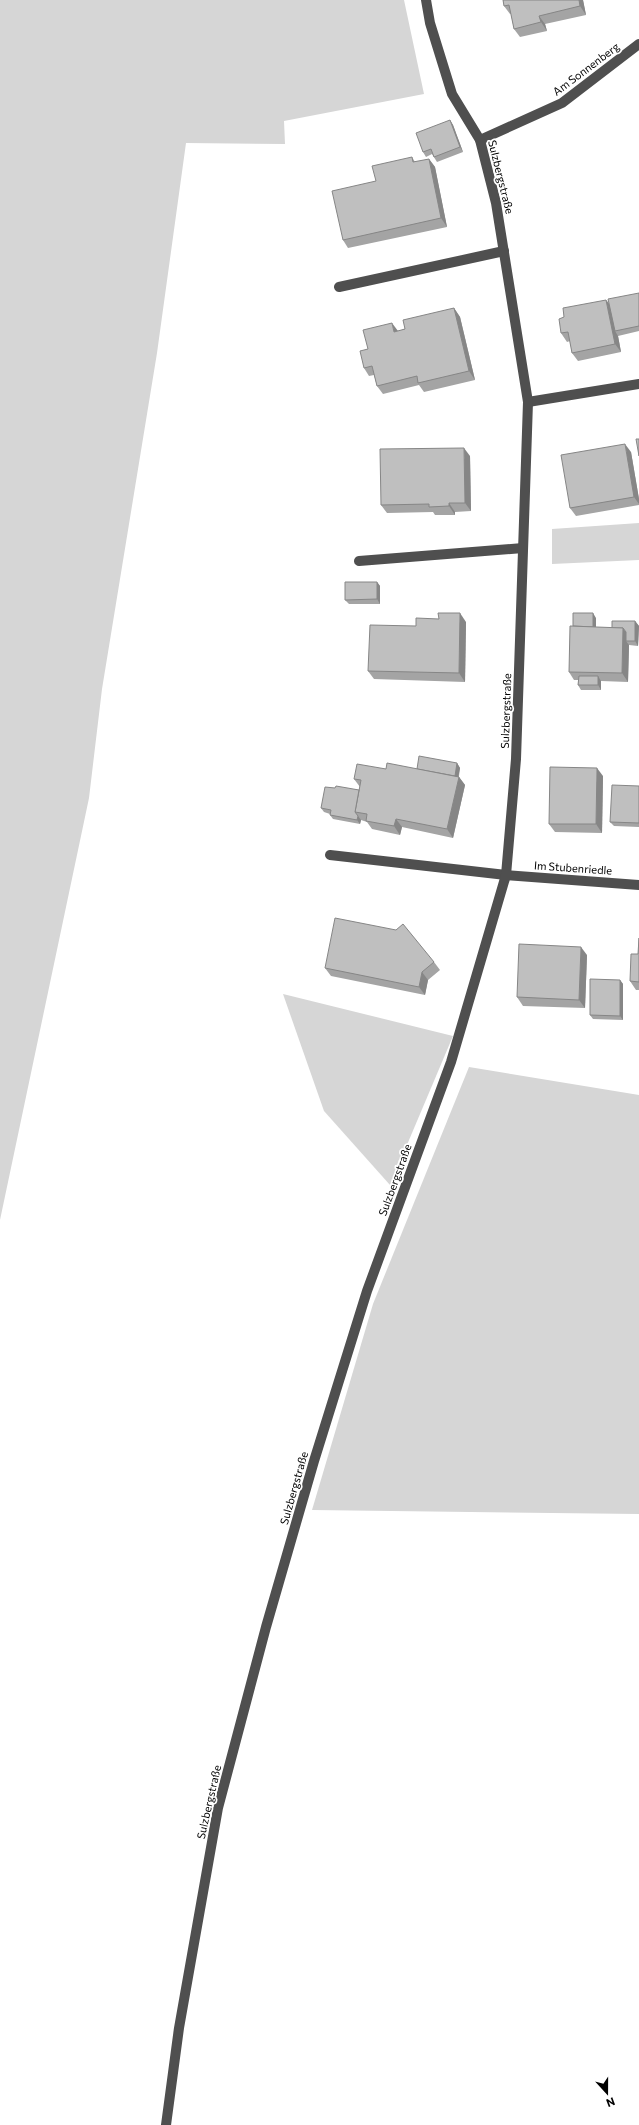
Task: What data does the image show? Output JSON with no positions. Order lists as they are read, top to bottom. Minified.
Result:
{"streets":{"street":["Am Sonnenberg","Sulzbergstraße","Im Stubenriedle"]},"crossings":[["Am Sonnenberg","Sulzbergstraße"],["Sulzbergstraße","Im Stubenriedle"]],"north":"bottom"}
